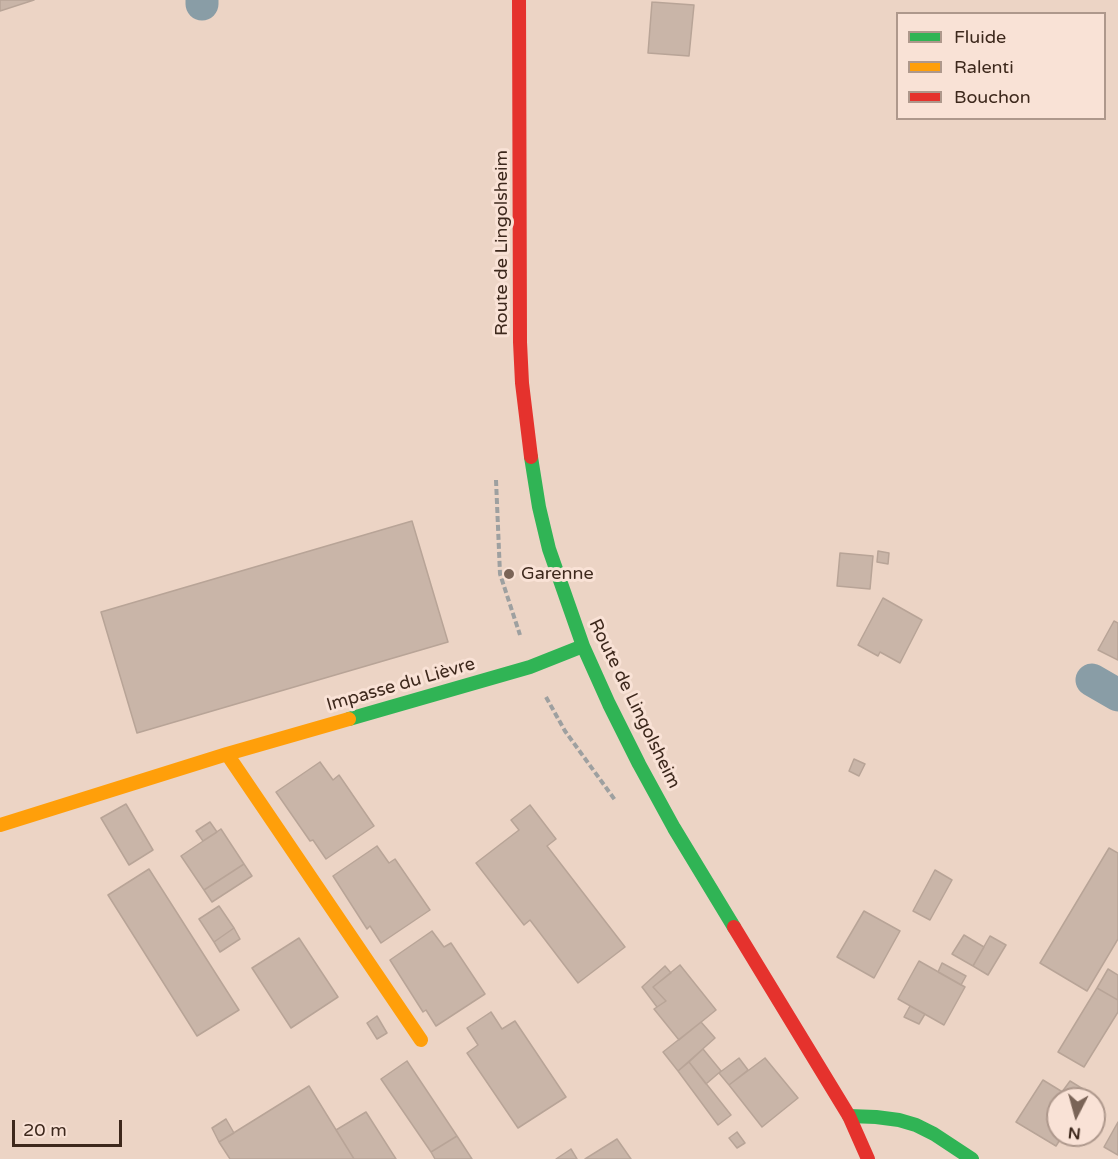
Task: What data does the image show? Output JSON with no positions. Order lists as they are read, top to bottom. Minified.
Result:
{"streets":{"main road":["Route de Lingolsheim","Impasse du Lièvre"]},"crossings":[["Route de Lingolsheim","Impasse du Lièvre"]],"places":["Garenne"],"legend":["Fluide","Ralenti","Bouchon"],"scale_bar":"20 m","north":"bottom"}
